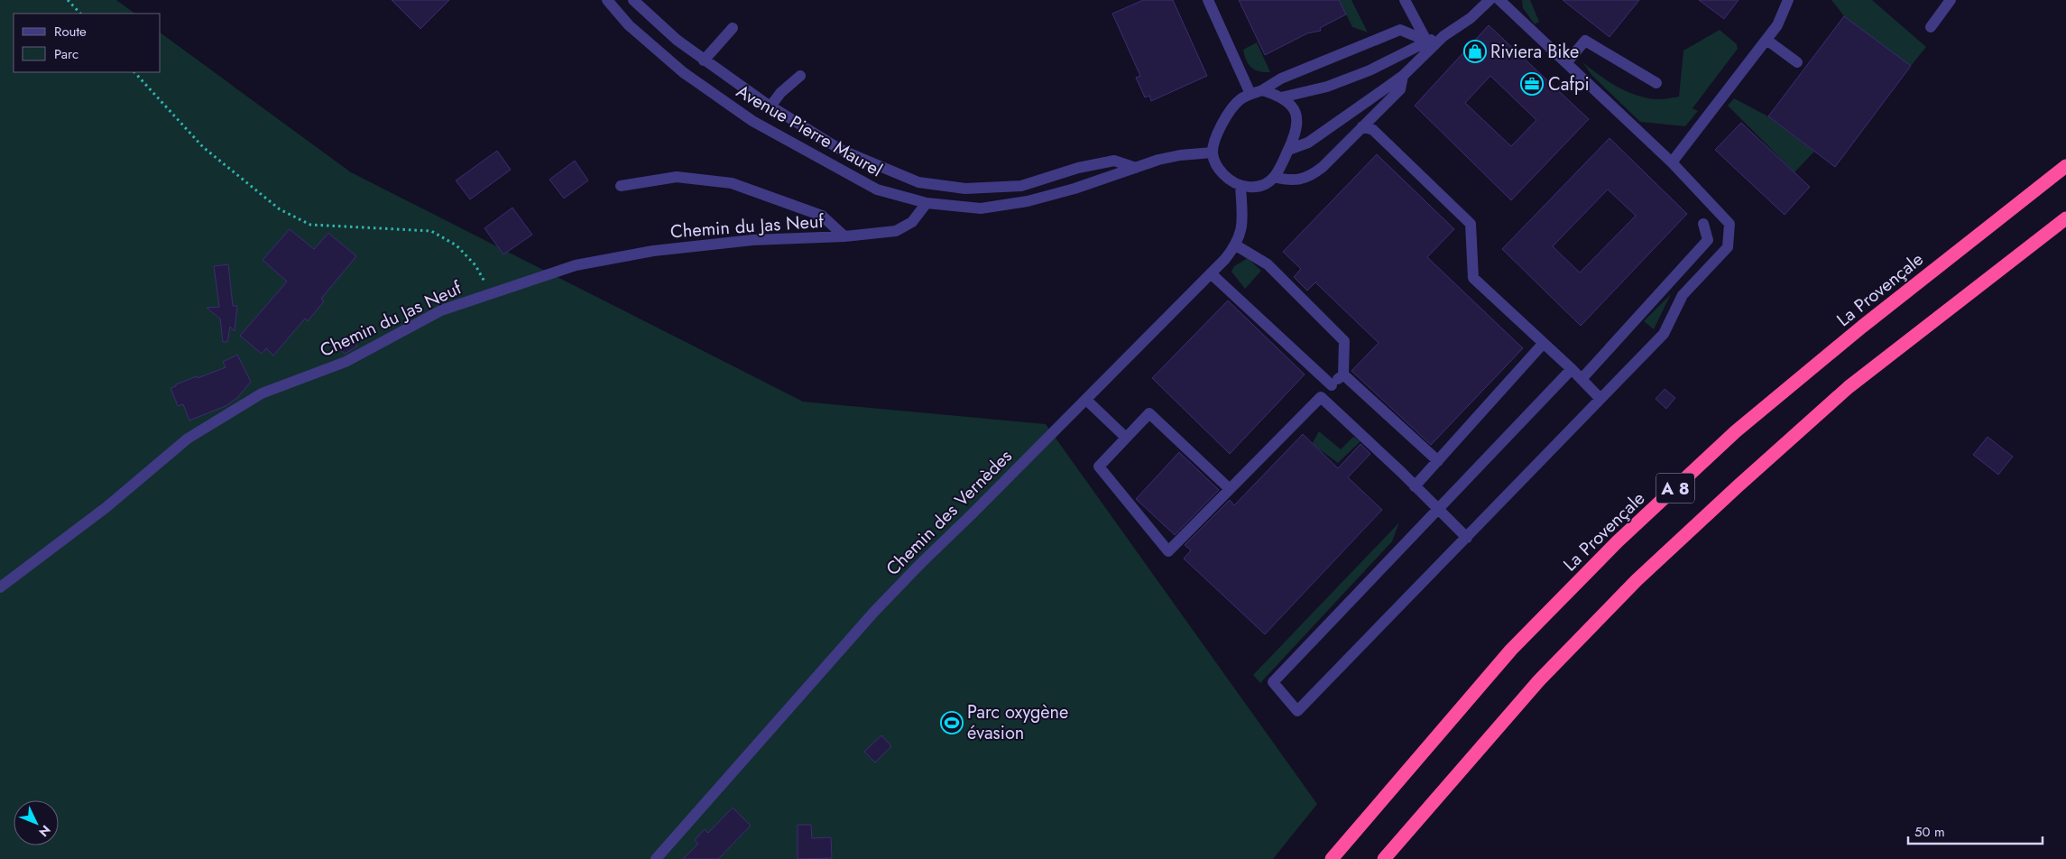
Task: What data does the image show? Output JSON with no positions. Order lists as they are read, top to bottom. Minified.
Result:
{"streets":{"highway":["La Provençale","A 8"],"street":["Avenue Pierre Maurel","Chemin du Jas Neuf","Chemin des Vernèdes"]},"crossings":[["Avenue Pierre Maurel","Chemin du Jas Neuf"],["Avenue Pierre Maurel","Chemin des Vernèdes"]],"places":{"shop":["Riviera Bike"],"office":["Cafpi"],"sports":["Parc oxygène évasion"]},"legend":["Route","Parc"],"scale_bar":"50 m","north":"bottom right"}
